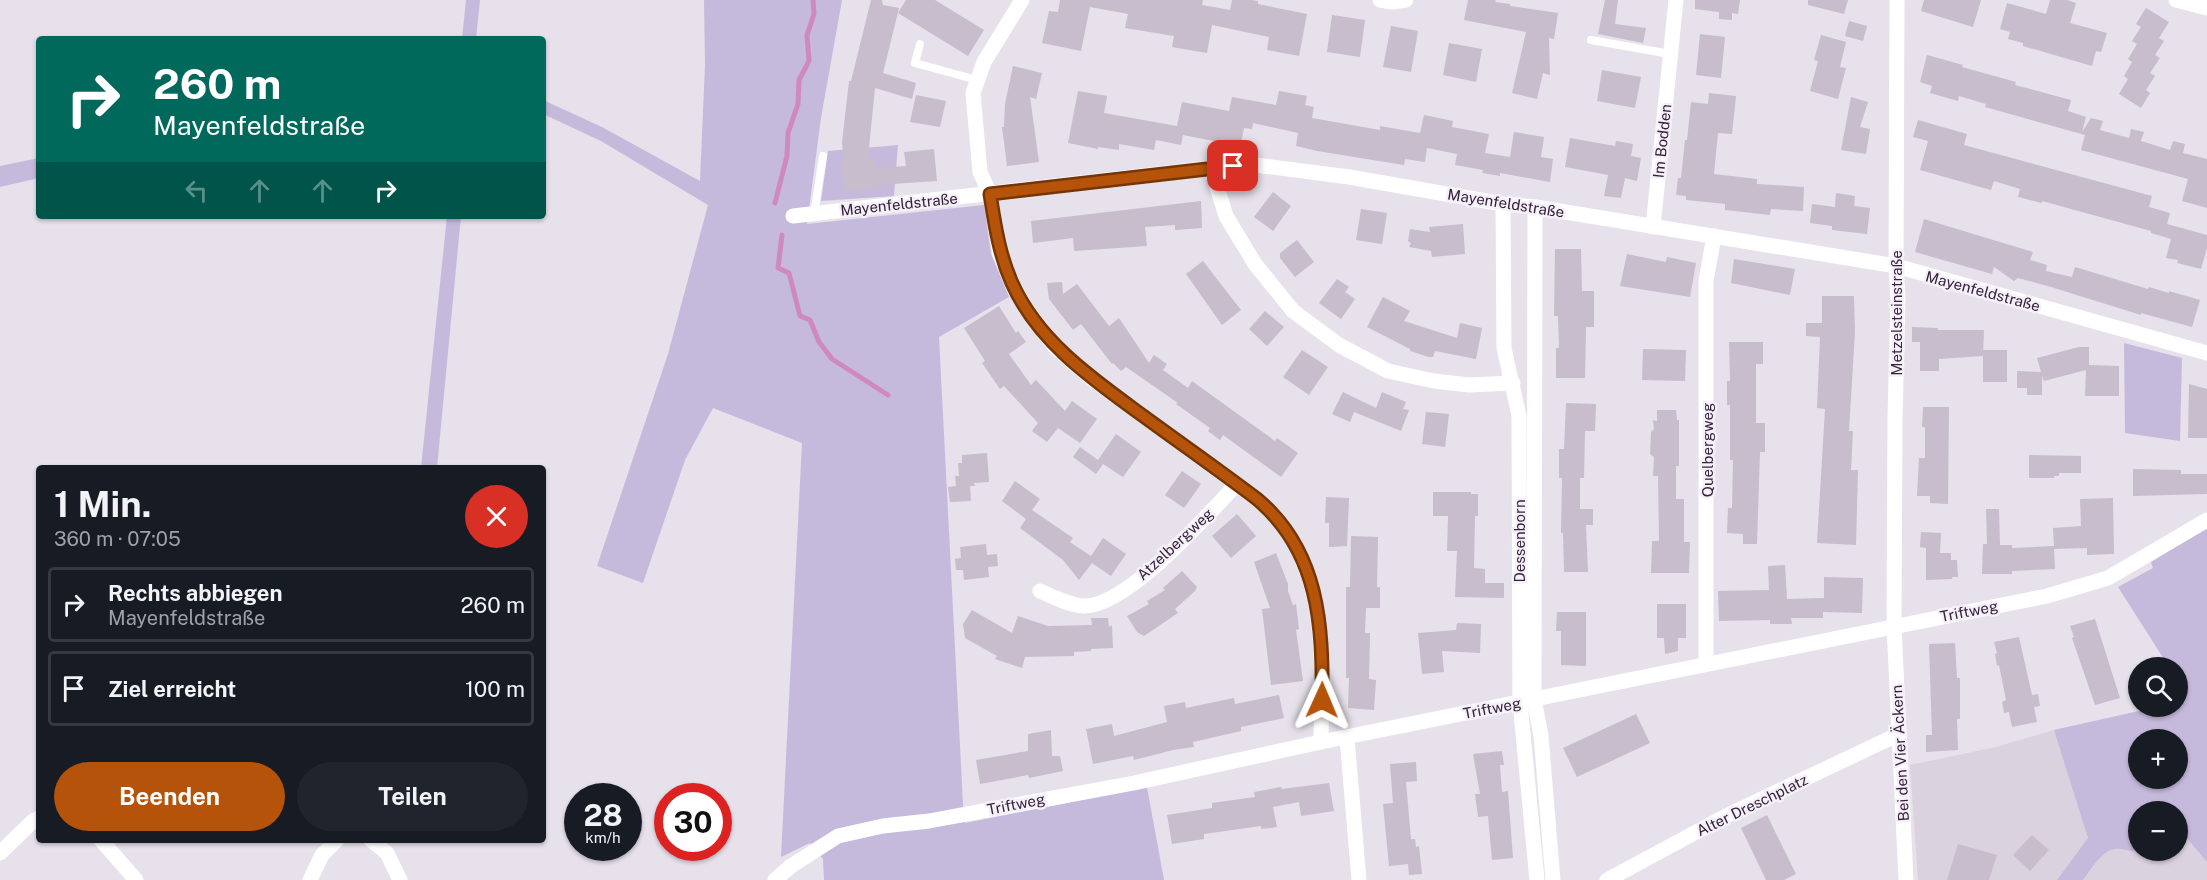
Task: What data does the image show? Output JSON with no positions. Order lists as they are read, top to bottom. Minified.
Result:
{"streets":{"street":["Im Bodden","Mayenfeldstraße","Metzelsteinstraße","Quelbergweg","Dessenborn","Atzelbergweg","Triftweg","Bei den Vier Äckern","Alter Dreschplatz"]},"crossings":[["Im Bodden","Mayenfeldstraße"],["Mayenfeldstraße","Metzelsteinstraße"],["Mayenfeldstraße","Quelbergweg"],["Mayenfeldstraße","Dessenborn"],["Metzelsteinstraße","Triftweg"],["Metzelsteinstraße","Bei den Vier Äckern"],["Quelbergweg","Triftweg"],["Dessenborn","Triftweg"],["Triftweg","Bei den Vier Äckern"],["Bei den Vier Äckern","Alter Dreschplatz"]],"page":{"turn":["260 m","Mayenfeldstraße"],"heading":["1 Min.","360 m · 07:05"],"list":[{"name":"Rechts abbiegen","note":"Mayenfeldstraße","value":"260 m"},{"name":"Ziel erreicht","value":"100 m"}],"map_buttons":["+","−"],"buttons":["Beenden","Teilen"],"speed":"28 km/h","limit":"30"}}
